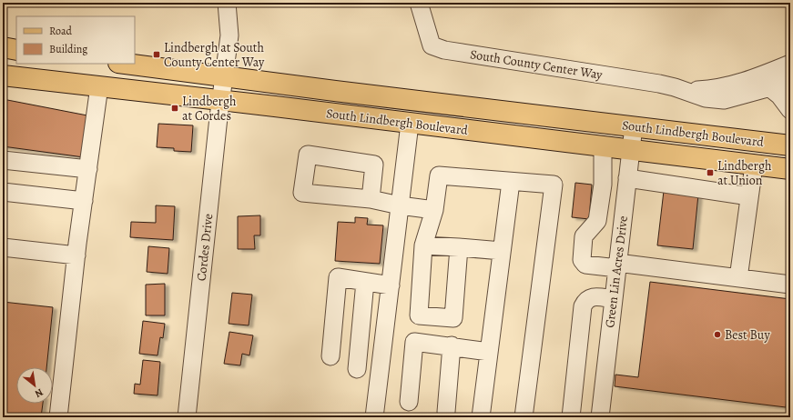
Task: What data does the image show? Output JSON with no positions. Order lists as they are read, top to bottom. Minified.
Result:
{"streets":{"main road":["South Lindbergh Boulevard"],"street":["South County Center Way","Cordes Drive","Green Lin Acres Drive"]},"crossings":[["South Lindbergh Boulevard","Cordes Drive"],["South Lindbergh Boulevard","Green Lin Acres Drive"]],"places":{"transit":["Lindbergh at South County Center Way","Lindbergh at Cordes","Lindbergh at Union"],"other":["Best Buy"]},"legend":["Road","Building"],"north":"bottom right"}
